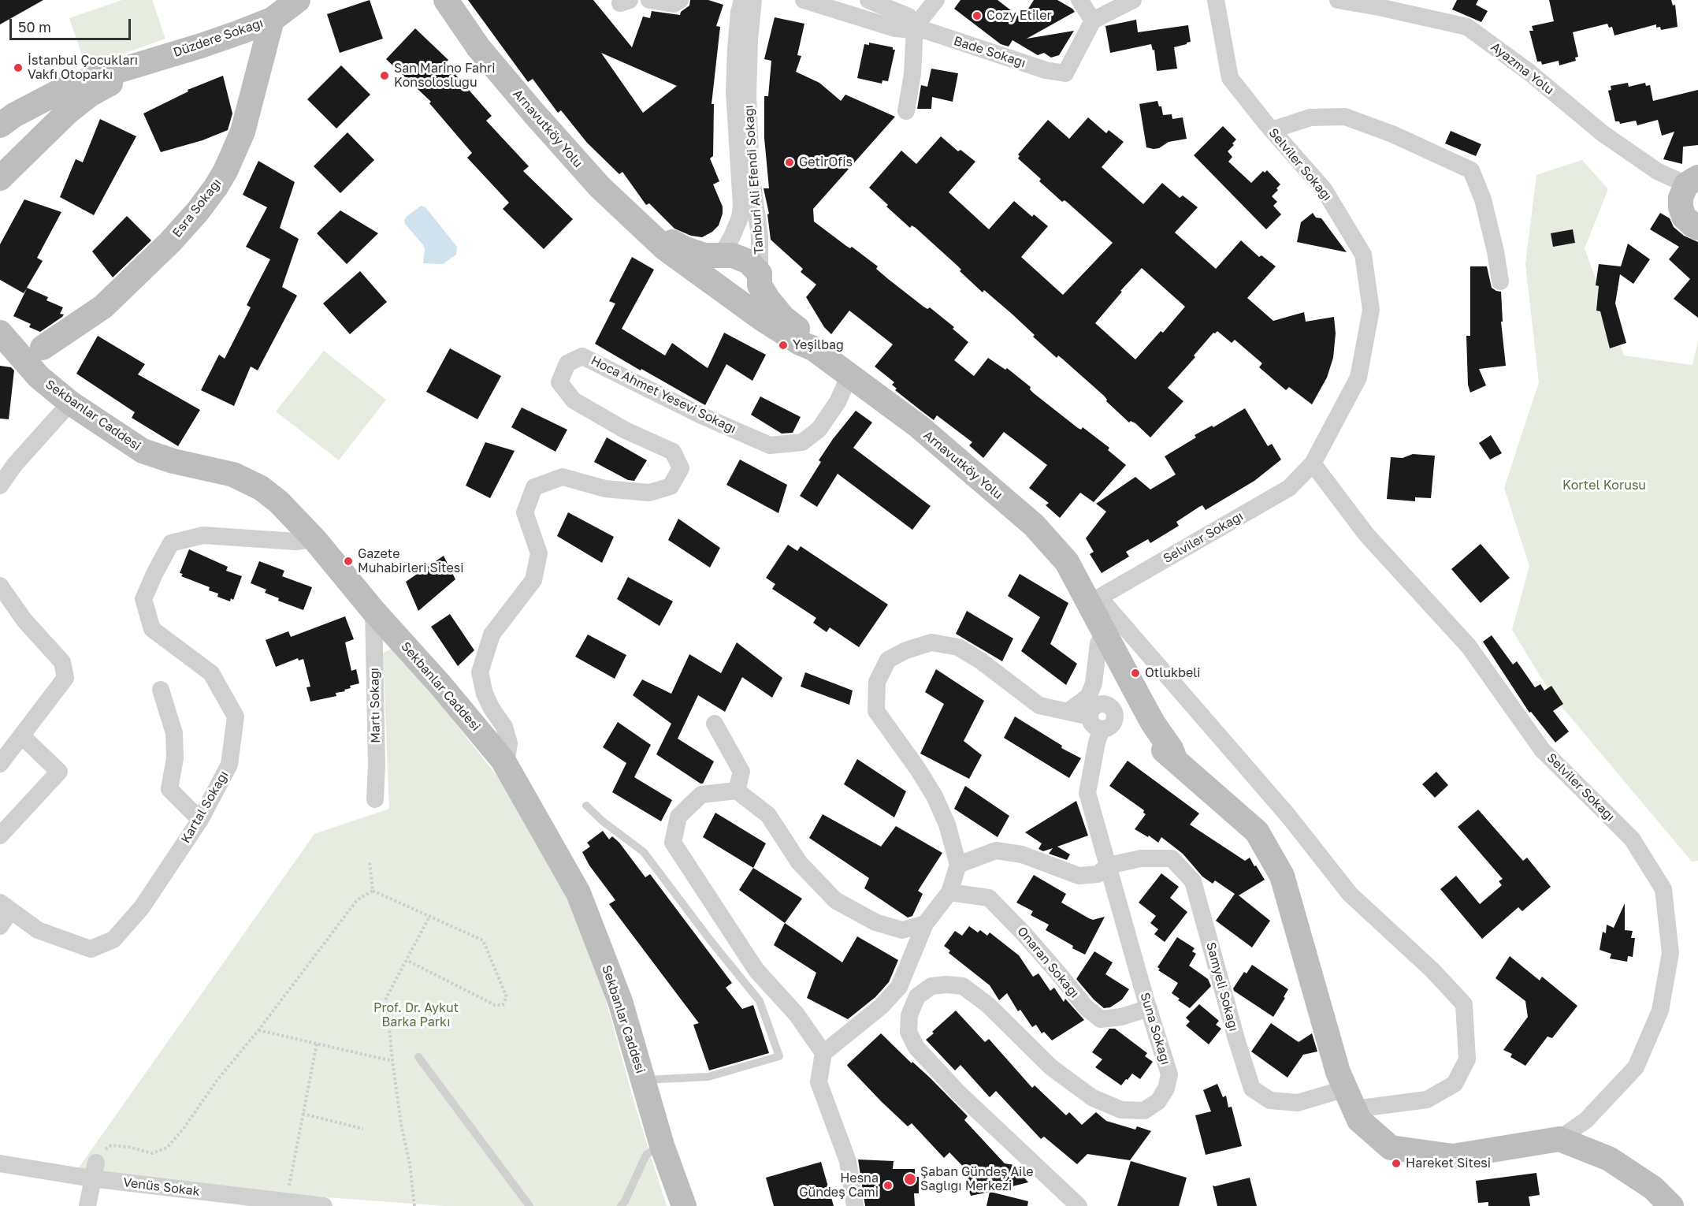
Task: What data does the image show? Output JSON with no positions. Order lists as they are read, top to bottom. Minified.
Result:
{"streets":{"main road":["Düzdere Sokağı","Arnavutköy Yolu","Esra Sokağı","Sekbanlar Caddesi"],"street":["Bade Sokağı","Ayazma Yolu","Selviler Sokağı","Tanburi Ali Efendi Sokağı","Hoca Ahmet Yesevi Sokağı","Martı Sokağı","Kartal Sokağı","Onaran Sokağı","Samyeli Sokağı","Suna Sokağı","Venüs Sokak"]},"crossings":[["Düzdere Sokağı","Esra Sokağı"],["Arnavutköy Yolu","Selviler Sokağı"],["Arnavutköy Yolu","Hoca Ahmet Yesevi Sokağı"],["Hoca Ahmet Yesevi Sokağı","Sekbanlar Caddesi"],["Sekbanlar Caddesi","Martı Sokağı"],["Sekbanlar Caddesi","Kartal Sokağı"],["Onaran Sokağı","Suna Sokağı"],["Samyeli Sokağı","Suna Sokağı"]],"parks":["Kortel Korusu","Prof. Dr. Aykut Barka Parkı"],"places":["Cozy Etiler","İstanbul Çocukları Vakfı Otoparkı","San Marino Fahri Konsolosluğu","GetirOfis","Yeşilbağ","Gazete Muhabirleri Sitesi","Otlukbeli","Hareket Sitesi","Şaban Gündeş Aile Sağlığı Merkezi","Hesna Gündeş Cami"],"scale_bar":"50 m"}
